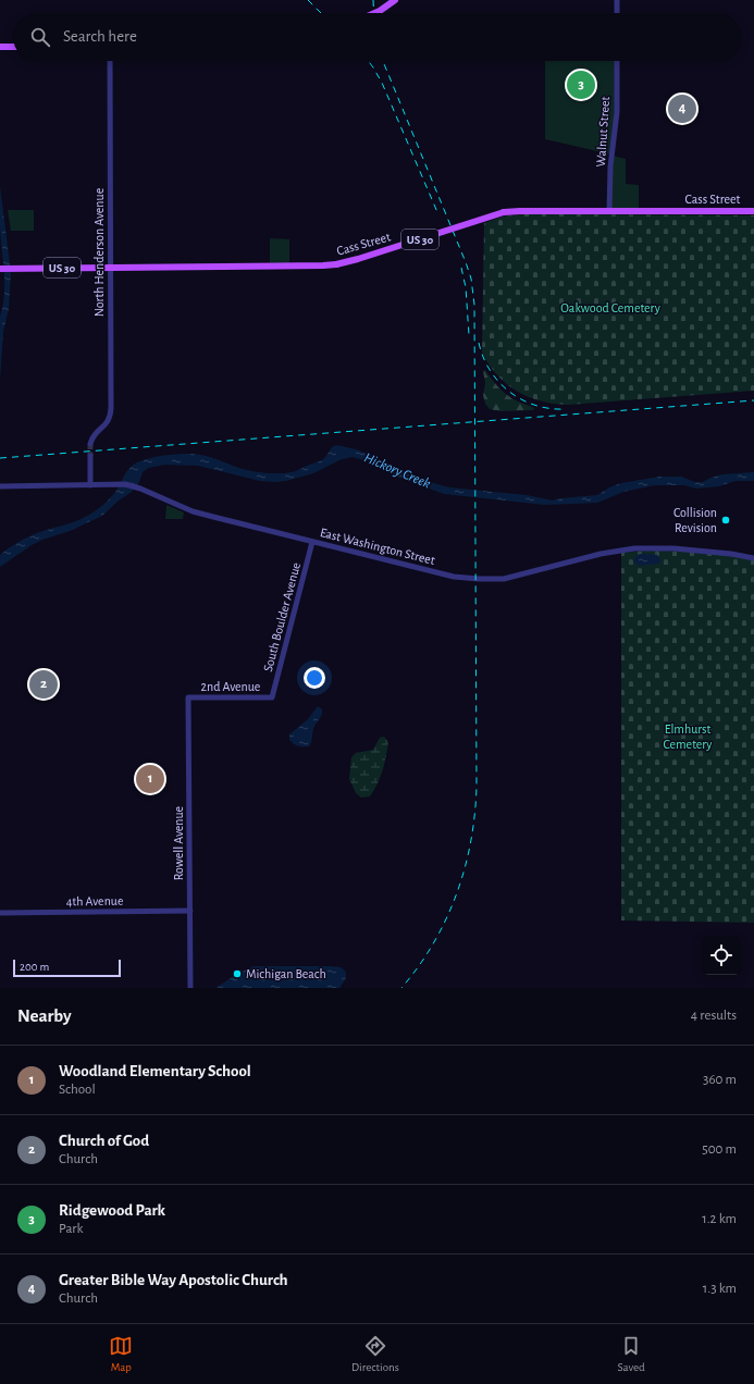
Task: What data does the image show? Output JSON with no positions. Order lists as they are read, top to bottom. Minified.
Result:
{"streets":{"main road":["Cass Street","US 30"],"street":["Walnut Street","North Henderson Avenue","East Washington Street","South Boulder Avenue","2nd Avenue","Rowell Avenue","4th Avenue"]},"crossings":[["Walnut Street","Cass Street"],["Cass Street","North Henderson Avenue"],["East Washington Street","South Boulder Avenue"],["South Boulder Avenue","2nd Avenue"],["2nd Avenue","Rowell Avenue"],["Rowell Avenue","4th Avenue"]],"water":["Hickory Creek"],"parks":["Oakwood Cemetery","Elmhurst Cemetery"],"places":["Collision Revision","Michigan Beach"],"scale_bar":"200 m","page":{"search":"Search here","pins":["3","4","2","1"],"scale":"200 m","heading":["Nearby","4 results"],"list":[{"mark":"1","name":"Woodland Elementary School","note":"School","value":"360 m"},{"mark":"2","name":"Church of God","note":"Church","value":"500 m"},{"mark":"3","name":"Ridgewood Park","note":"Park","value":"1.2 km"},{"mark":"4","name":"Greater Bible Way Apostolic Church","note":"Church","value":"1.3 km"}],"nav":["Map","Directions","Saved"]}}
